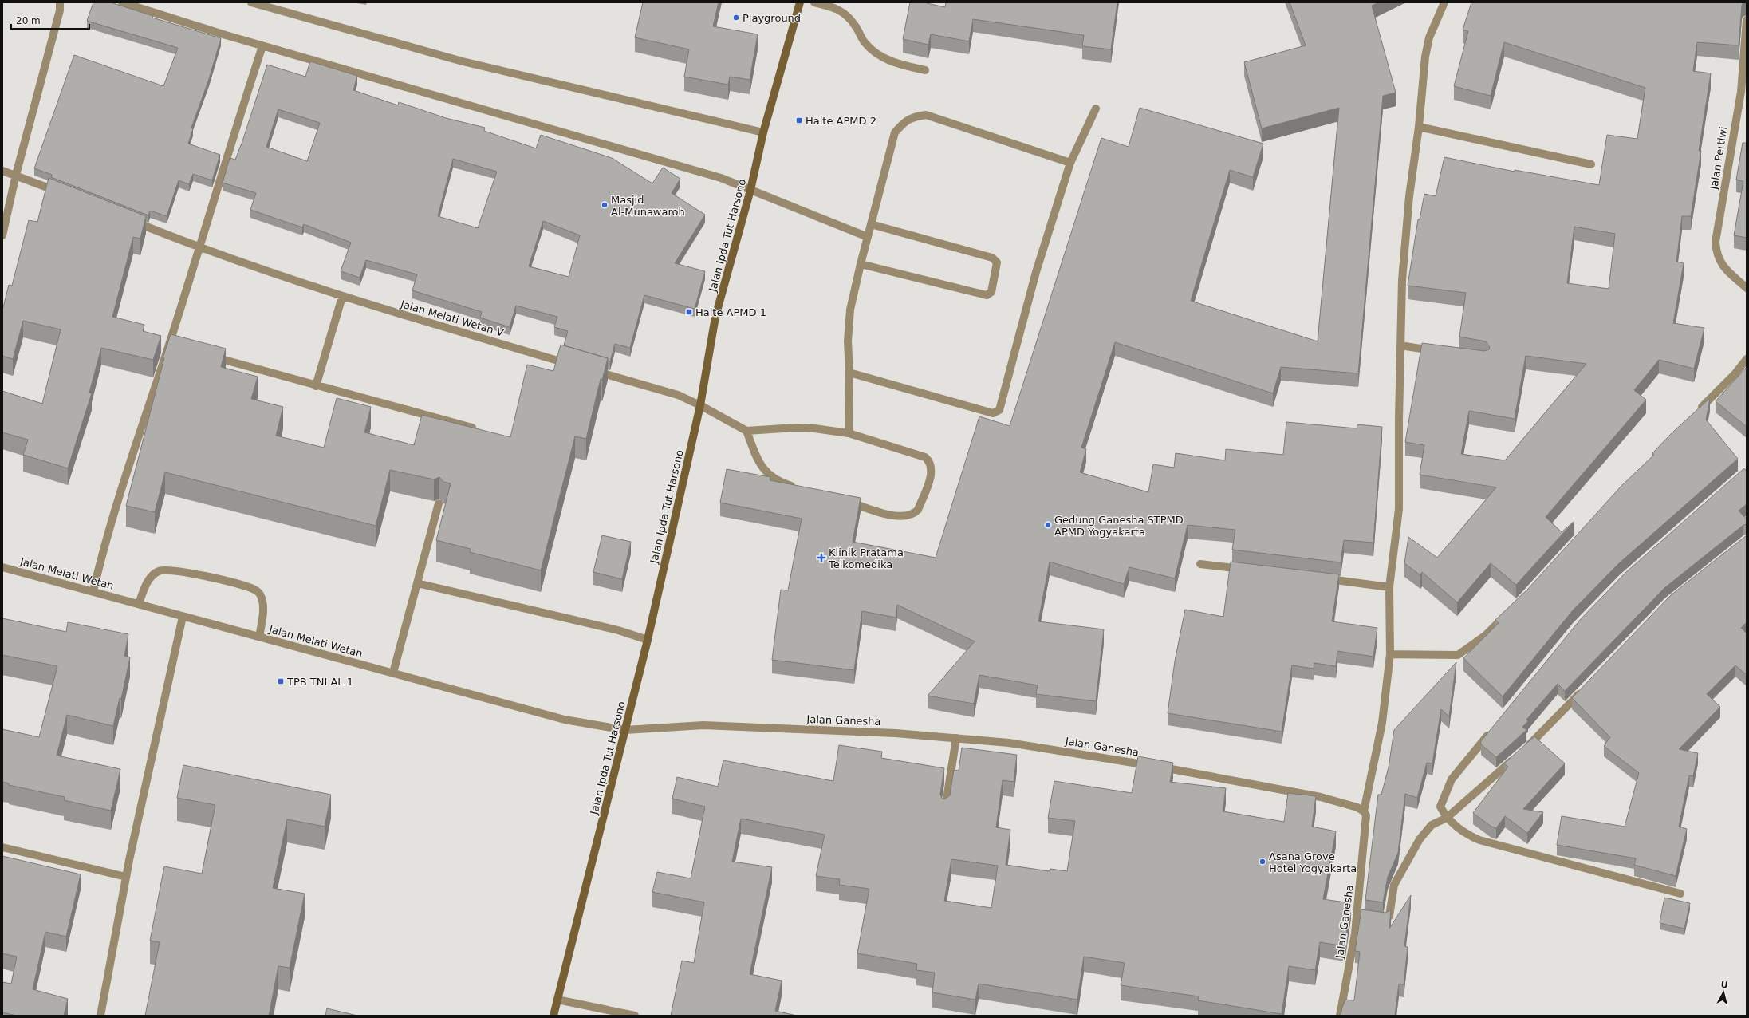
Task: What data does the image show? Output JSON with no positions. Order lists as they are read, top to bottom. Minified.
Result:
{"streets":{"main road":["Jalan Ipda Tut Harsono"],"street":["Jalan Pertiwi","Jalan Melati Wetan V","Jalan Melati Wetan","Jalan Ganesha"]},"crossings":[["Jalan Ipda Tut Harsono","Jalan Melati Wetan"],["Jalan Ipda Tut Harsono","Jalan Ganesha"],["Jalan Melati Wetan","Jalan Ganesha"]],"places":{"other":["Playground","Masjid Al-Munawaroh","Gedung Ganesha STPMD APMD Yogyakarta","Asana Grove Hotel Yogyakarta"],"transit":["Halte APMD 2","Halte APMD 1","TPB TNI AL 1"],"health":["Klinik Pratama Telkomedika"]},"scale_bar":"20 m","north":"top"}
